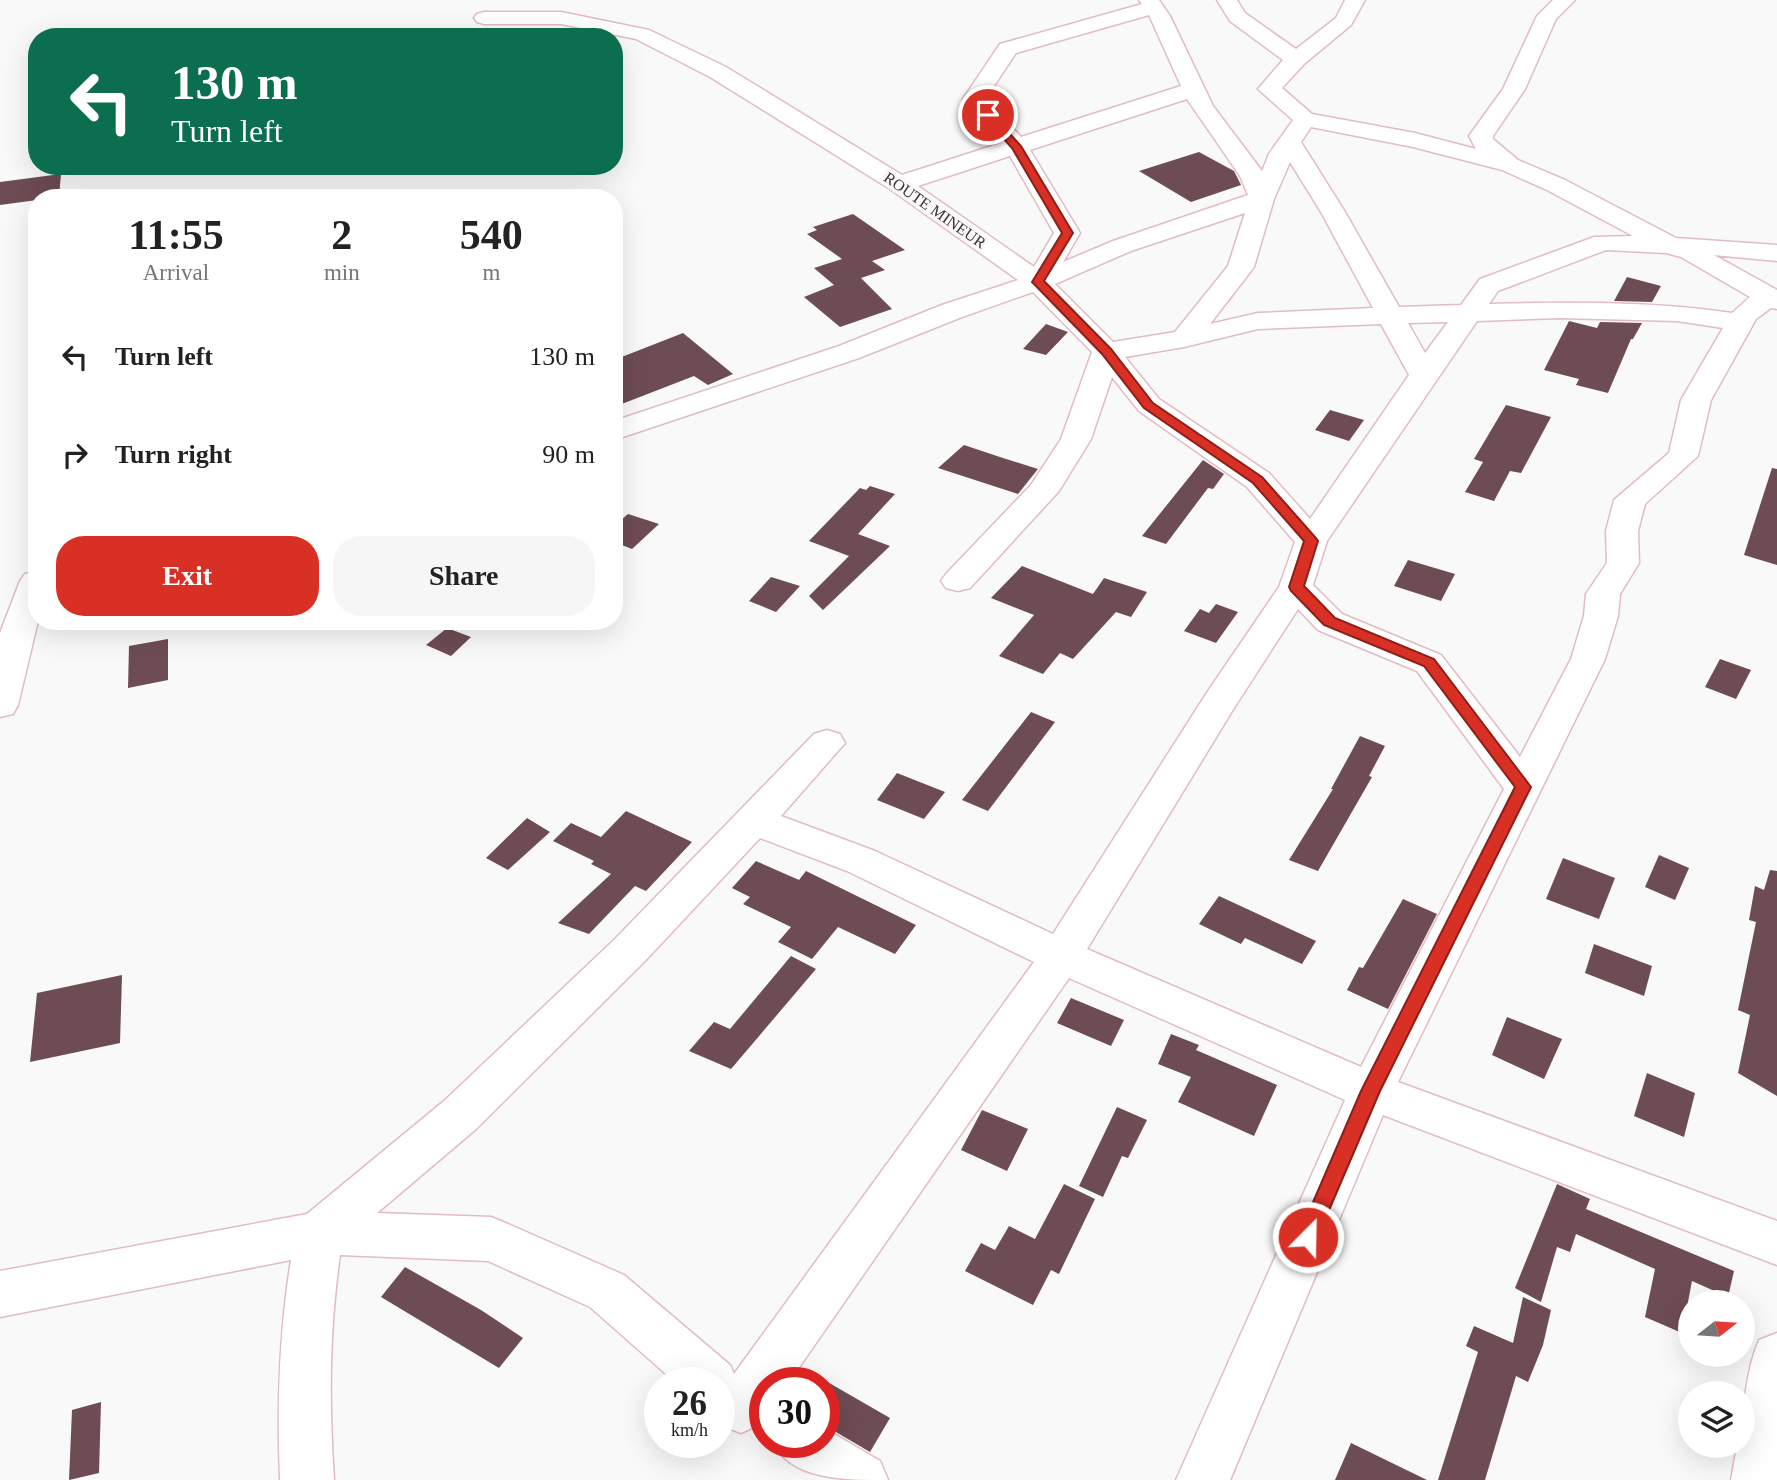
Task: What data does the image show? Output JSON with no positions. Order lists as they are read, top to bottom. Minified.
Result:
{"streets":{"street":["ROUTE MINEUR"]},"north":"right","page":{"turn":["130 m","Turn left"],"eta":["11:55","Arrival","2","min","540","m"],"list":[{"name":"Turn left","value":"130 m"},{"name":"Turn right","value":"90 m"}],"buttons":["Exit","Share"],"speed":"26 km/h","limit":"30"}}
